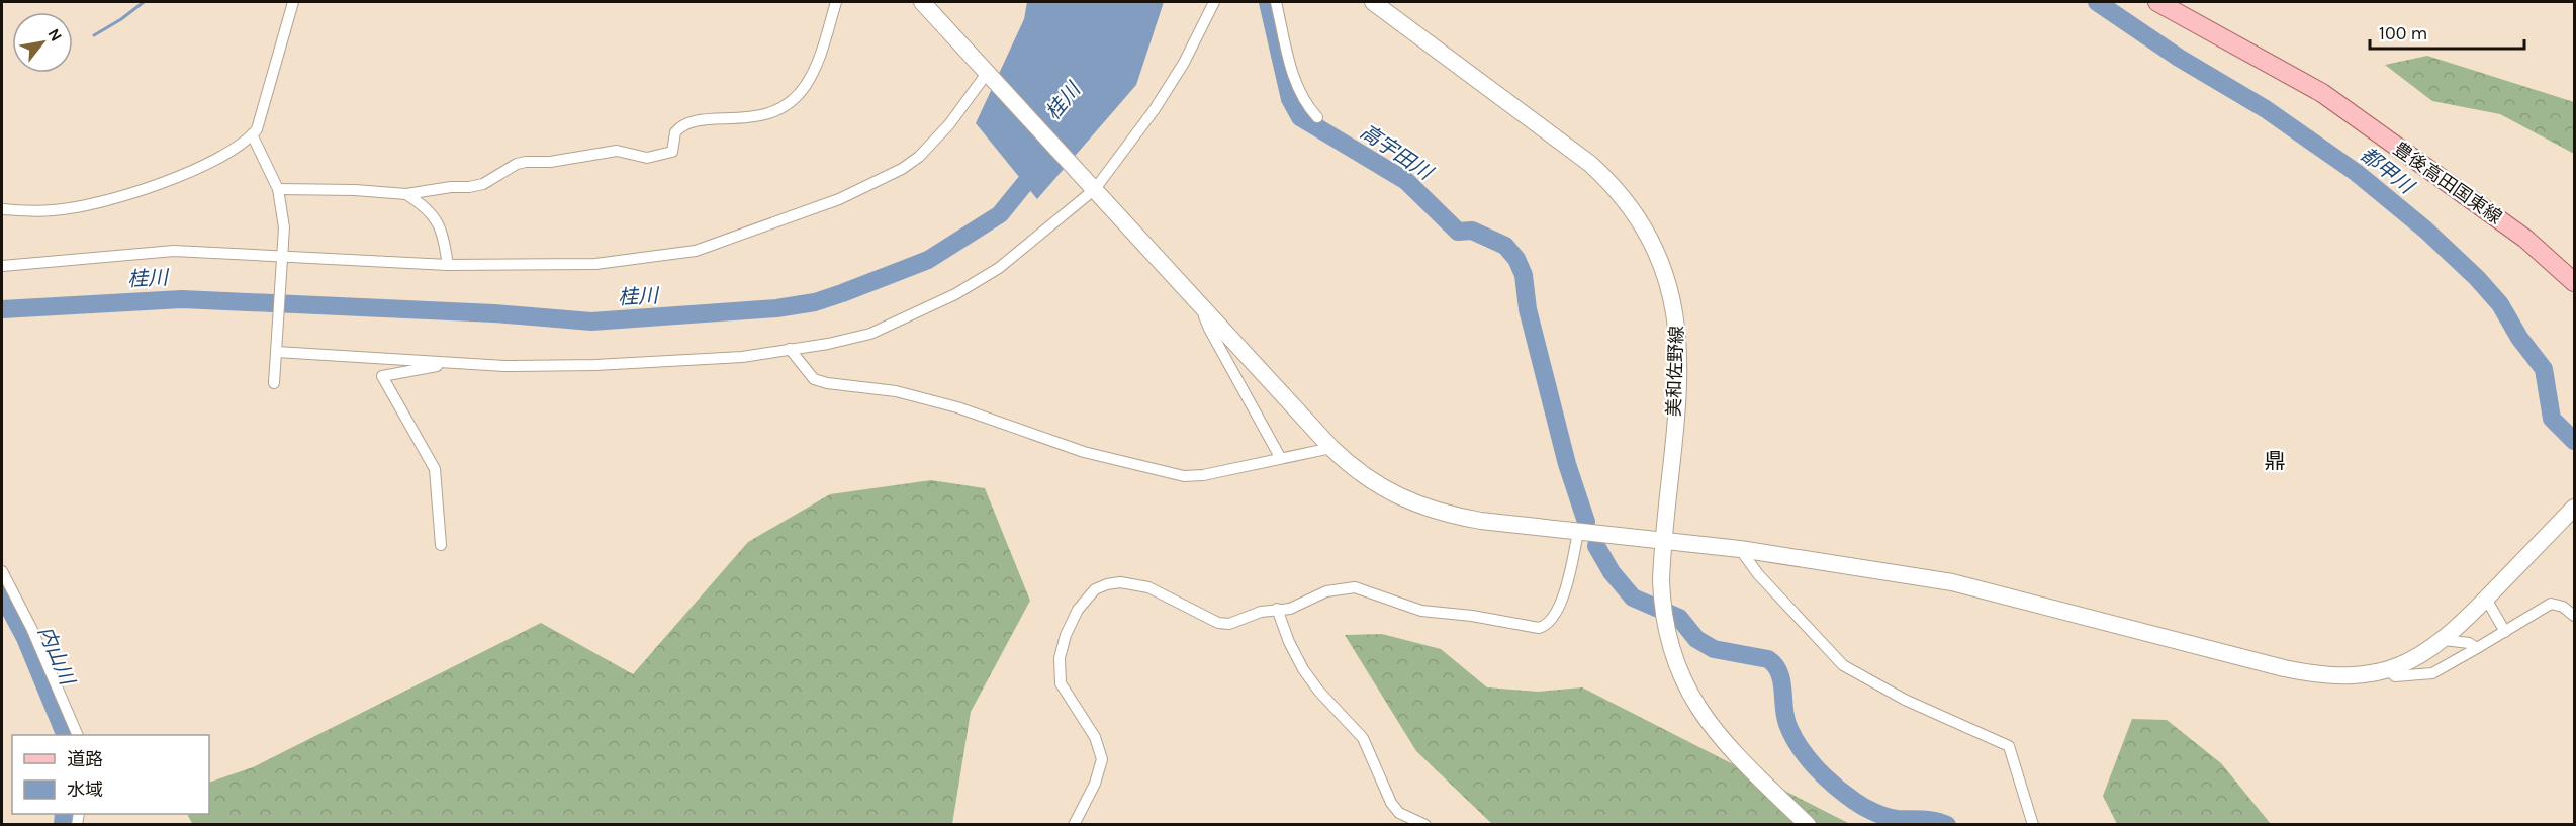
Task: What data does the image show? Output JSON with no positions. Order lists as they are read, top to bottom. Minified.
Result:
{"streets":{"main road":["豊後高田国東線"],"street":["美和佐野線"]},"districts":["鼎"],"water":["桂川","高宇田川","都甲川","内山川"],"legend":["道路","水域"],"scale_bar":"100 m","north":"top right"}
